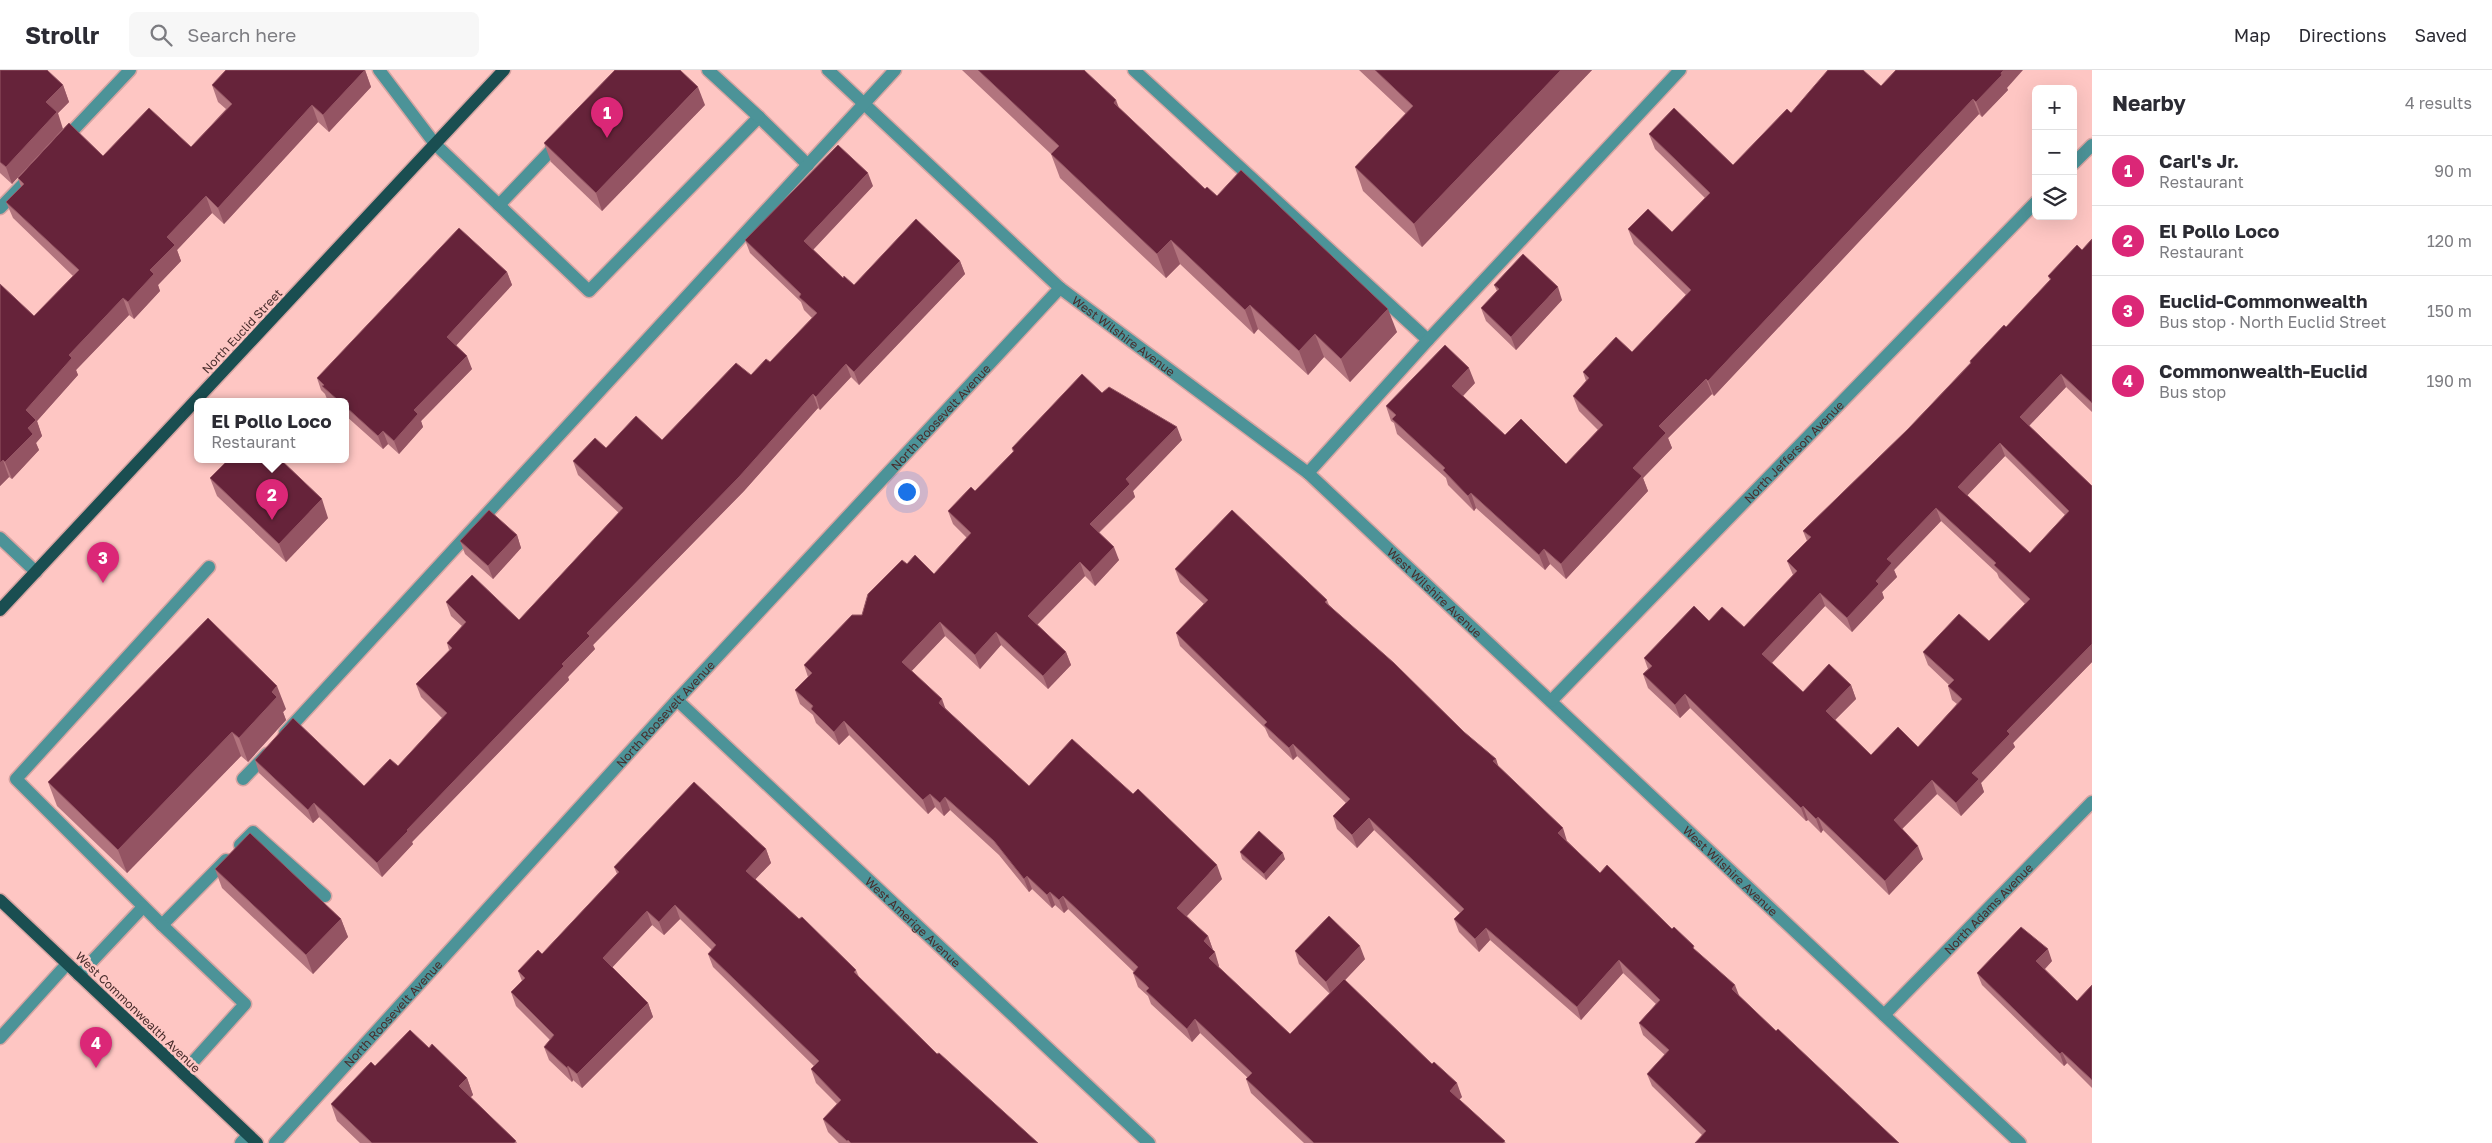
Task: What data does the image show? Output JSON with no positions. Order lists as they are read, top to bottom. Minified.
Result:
{"streets":{"main road":["North Euclid Street","West Commonwealth Avenue"],"street":["West Wilshire Avenue","North Roosevelt Avenue","North Jefferson Avenue","North Adams Avenue","West Amerige Avenue"]},"crossings":[["West Wilshire Avenue","North Roosevelt Avenue"],["West Wilshire Avenue","North Jefferson Avenue"],["West Wilshire Avenue","North Adams Avenue"],["North Roosevelt Avenue","West Amerige Avenue"]],"page":{"header":"Strollr","search":"Search here","nav":["Map","Directions","Saved"],"heading":["Nearby","4 results"],"map_buttons":["+","−"],"pins":["1","2","3","4"],"list":[{"mark":"1","name":"Carl's Jr.","note":"Restaurant","value":"90 m"},{"mark":"2","name":"El Pollo Loco","note":"Restaurant","value":"120 m"},{"mark":"3","name":"Euclid-Commonwealth","note":"Bus stop · North Euclid Street","value":"150 m"},{"mark":"4","name":"Commonwealth-Euclid","note":"Bus stop","value":"190 m"}],"popup":["El Pollo Loco","Restaurant"]}}
